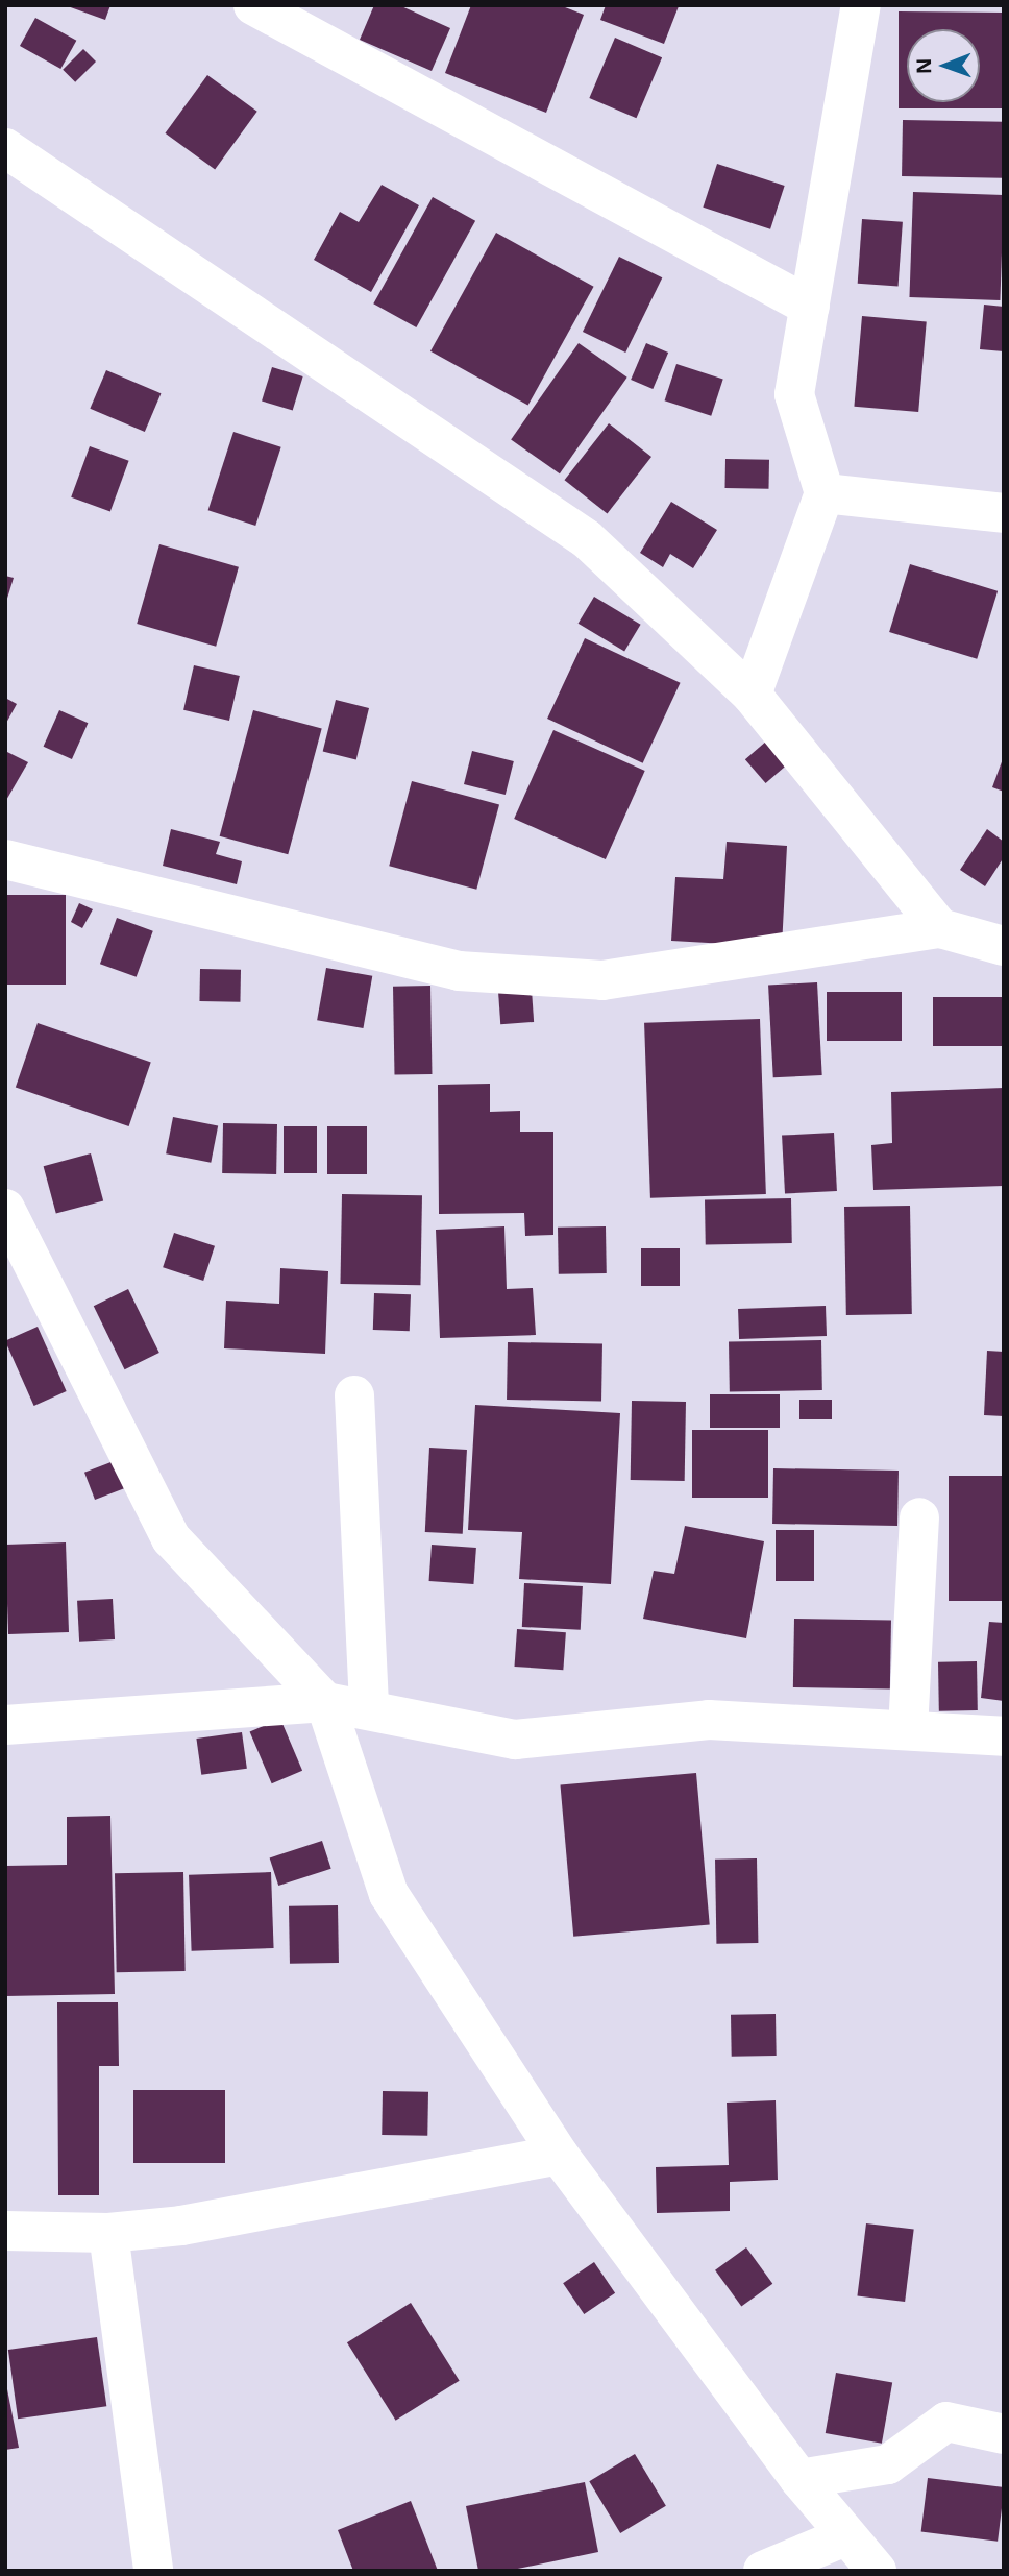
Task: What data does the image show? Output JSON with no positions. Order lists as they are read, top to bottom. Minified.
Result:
{"north":"left"}
